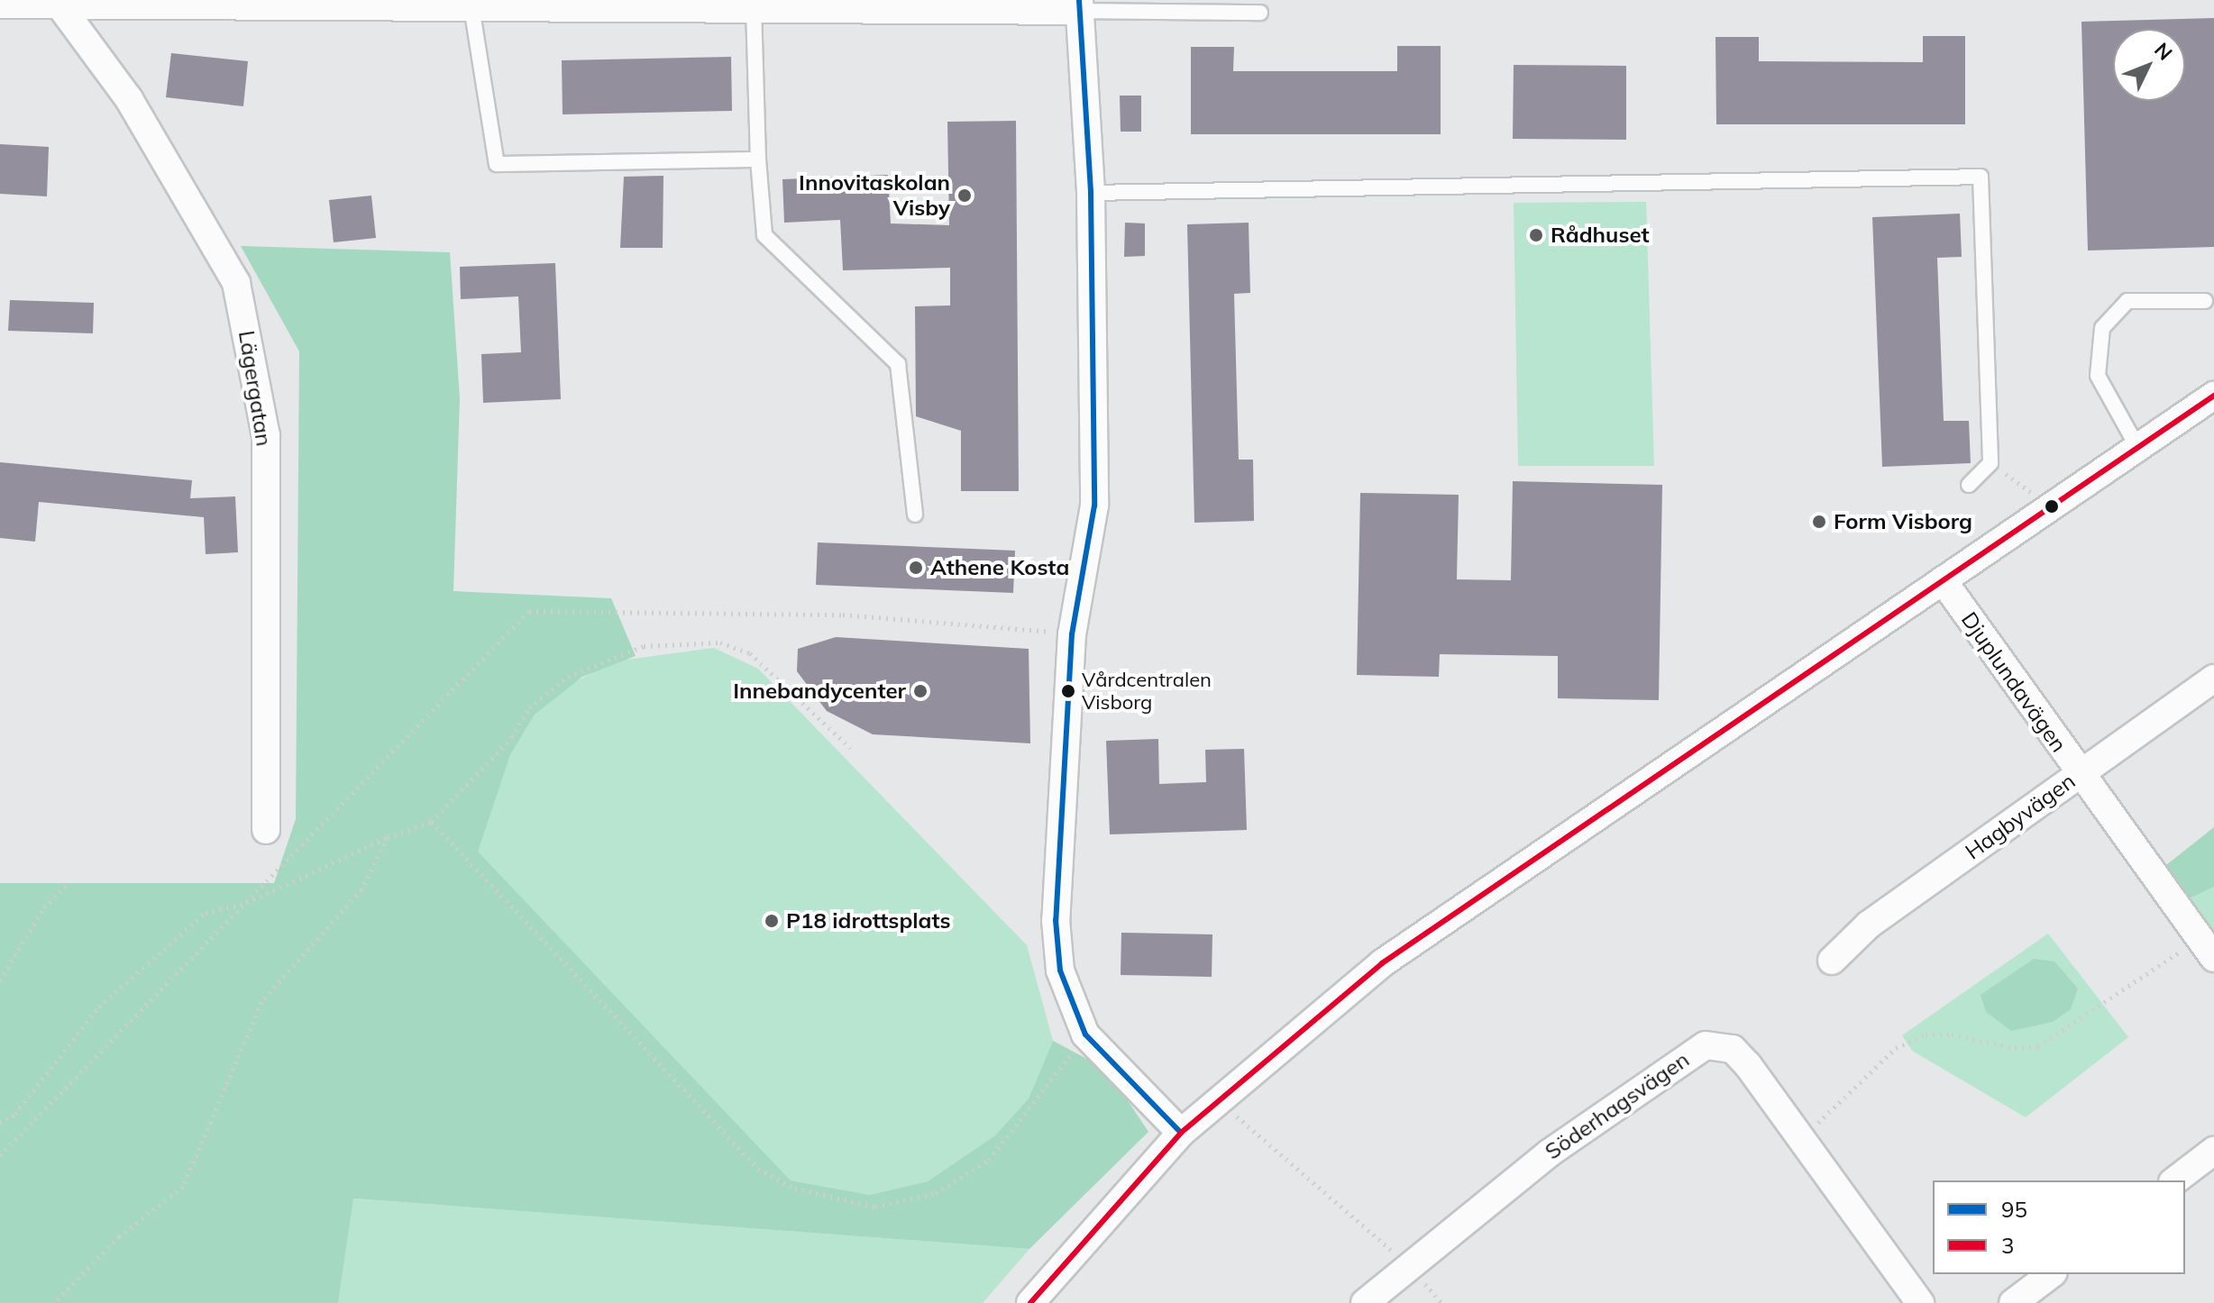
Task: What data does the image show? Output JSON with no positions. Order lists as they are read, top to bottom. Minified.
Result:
{"streets":{"street":["Lägergatan","Djuplundavägen","Hagbyvägen","Söderhagsvägen"]},"crossings":[["Djuplundavägen","Hagbyvägen"]],"places":["Innovitaskolan Visby","Rådhuset","Form Visborg","Athene Kosta","Innebandycenter","Vårdcentralen Visborg","P18 idrottsplats"],"lines":["transit line 95","transit line 3"],"legend":["95","3"],"north":"top right"}
